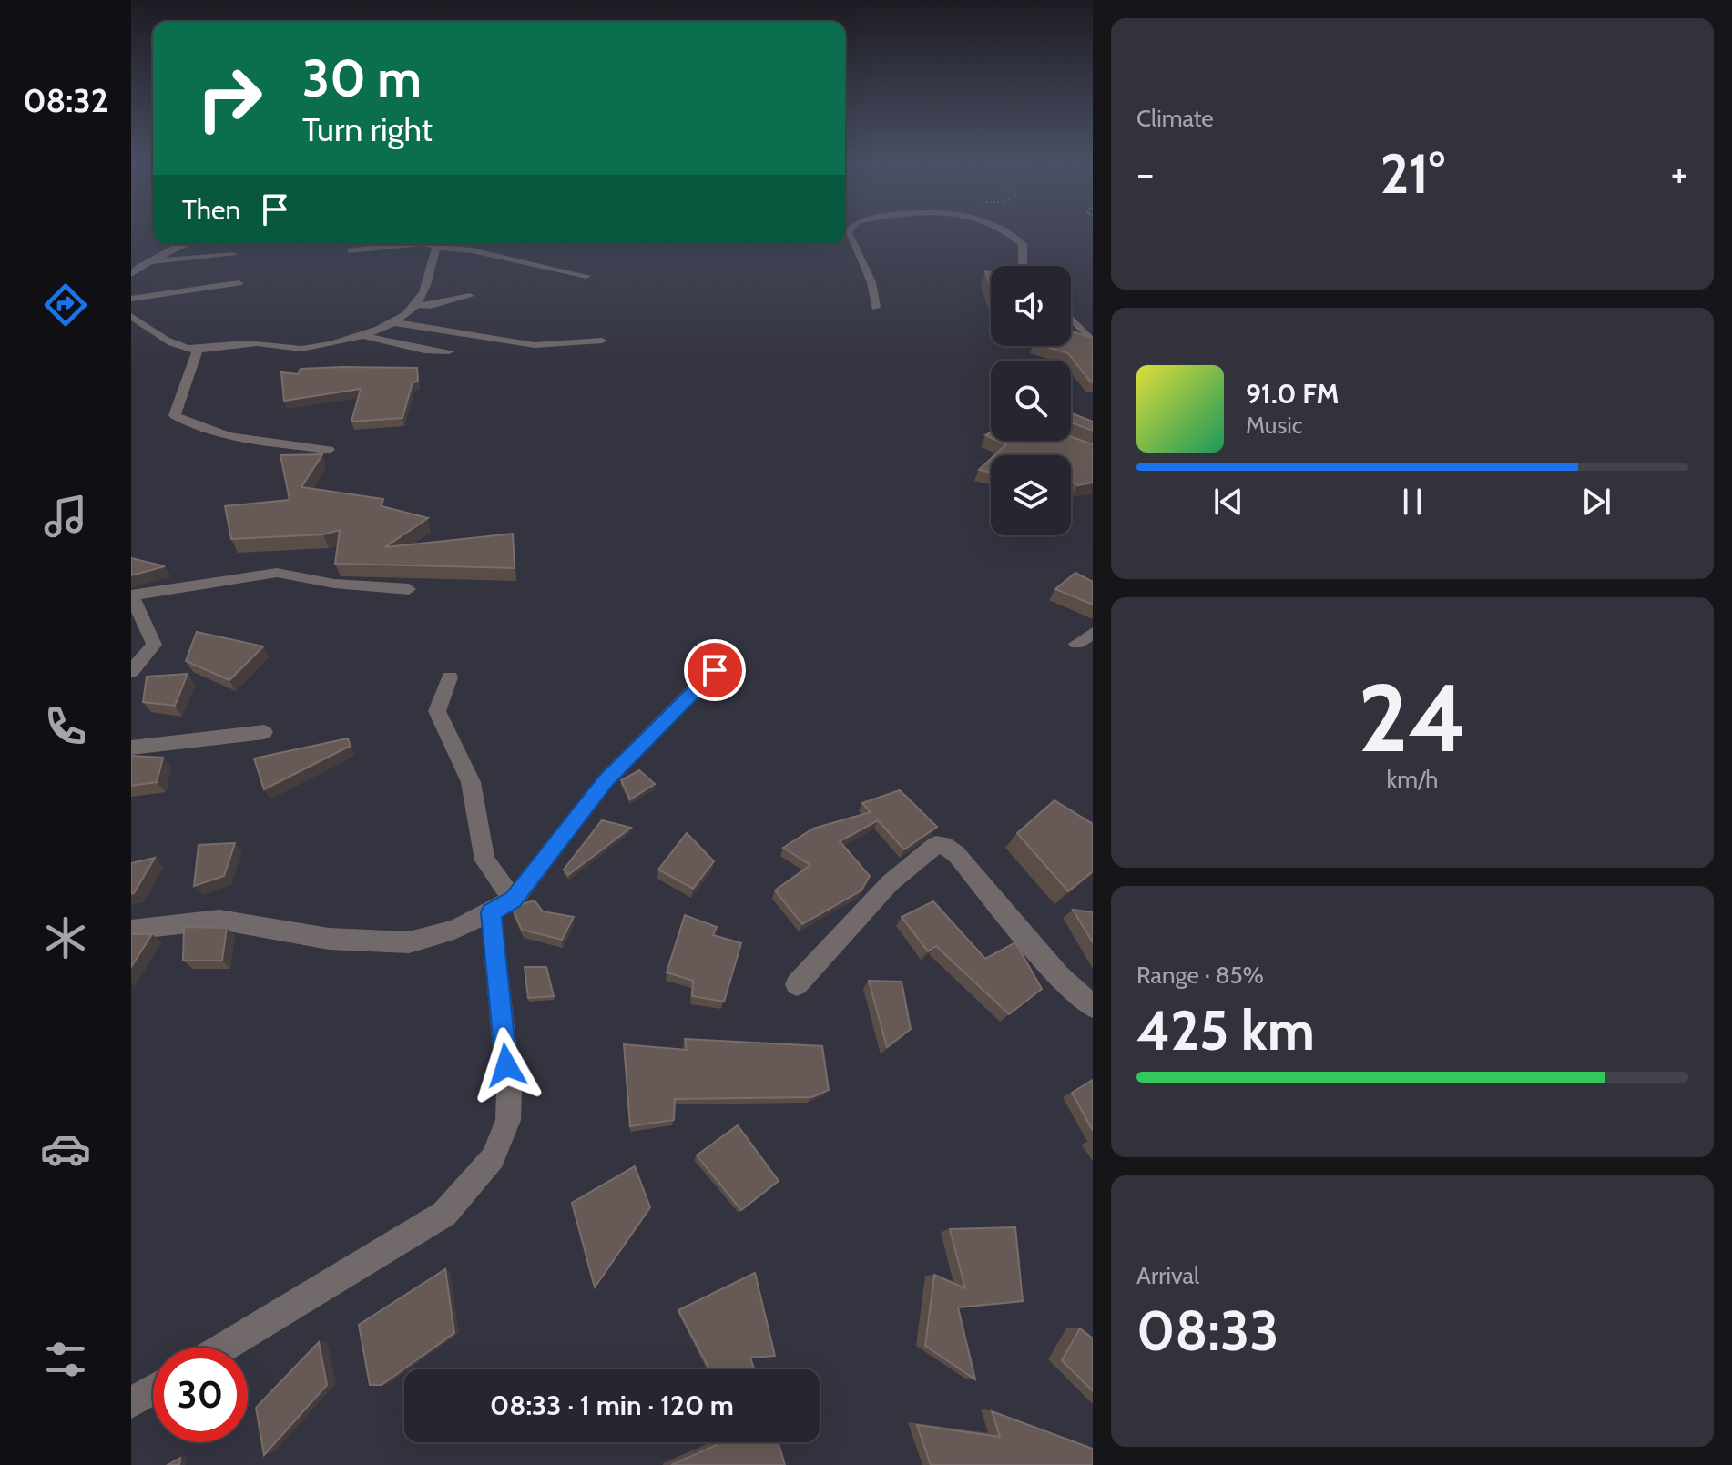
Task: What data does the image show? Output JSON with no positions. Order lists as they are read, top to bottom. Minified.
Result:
{"page":{"tabs":"08:32","tile":["Climate",["24","km/h"],["Range · 85%","425 km"],["Arrival","08:33"]],"turn":["30 m","Turn right"],"heat":["−","21°","+"],"then":"Then","song":["91.0 FM","Music"],"limit":"30","trip":"08:33 · 1 min · 120 m"}}
